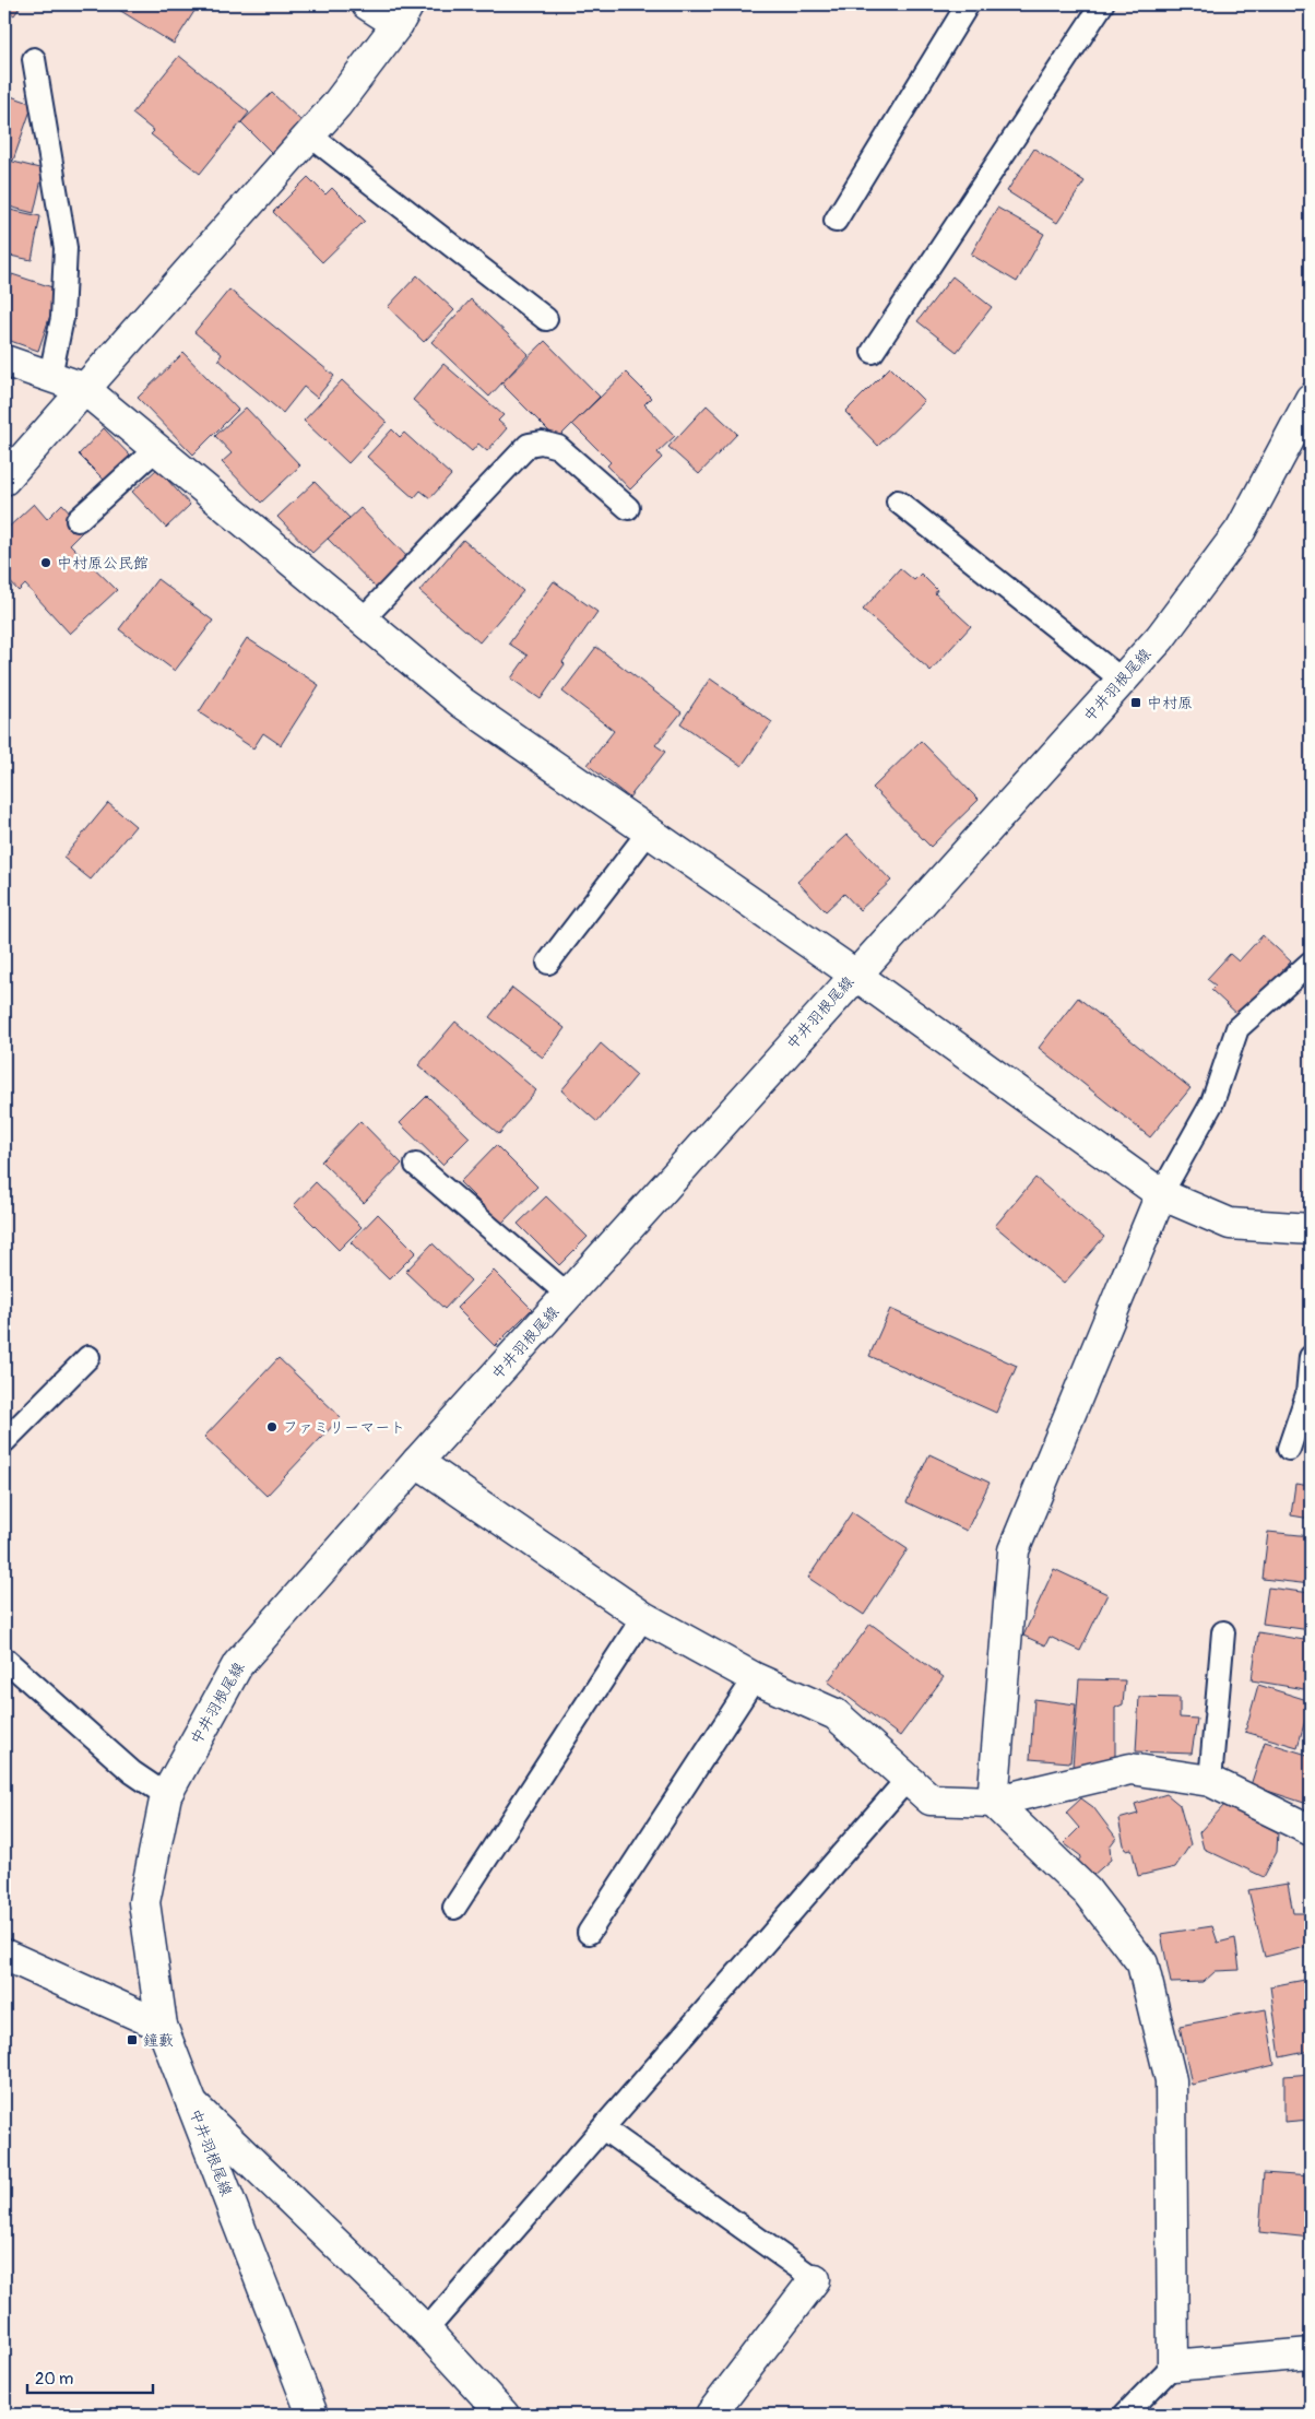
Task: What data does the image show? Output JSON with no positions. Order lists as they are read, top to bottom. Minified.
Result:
{"streets":{"street":["中井羽根尾線"]},"places":{"other":["中村原公民館","ファミリーマート"],"transit":["中村原","鐘藪"]},"scale_bar":"20 m"}
